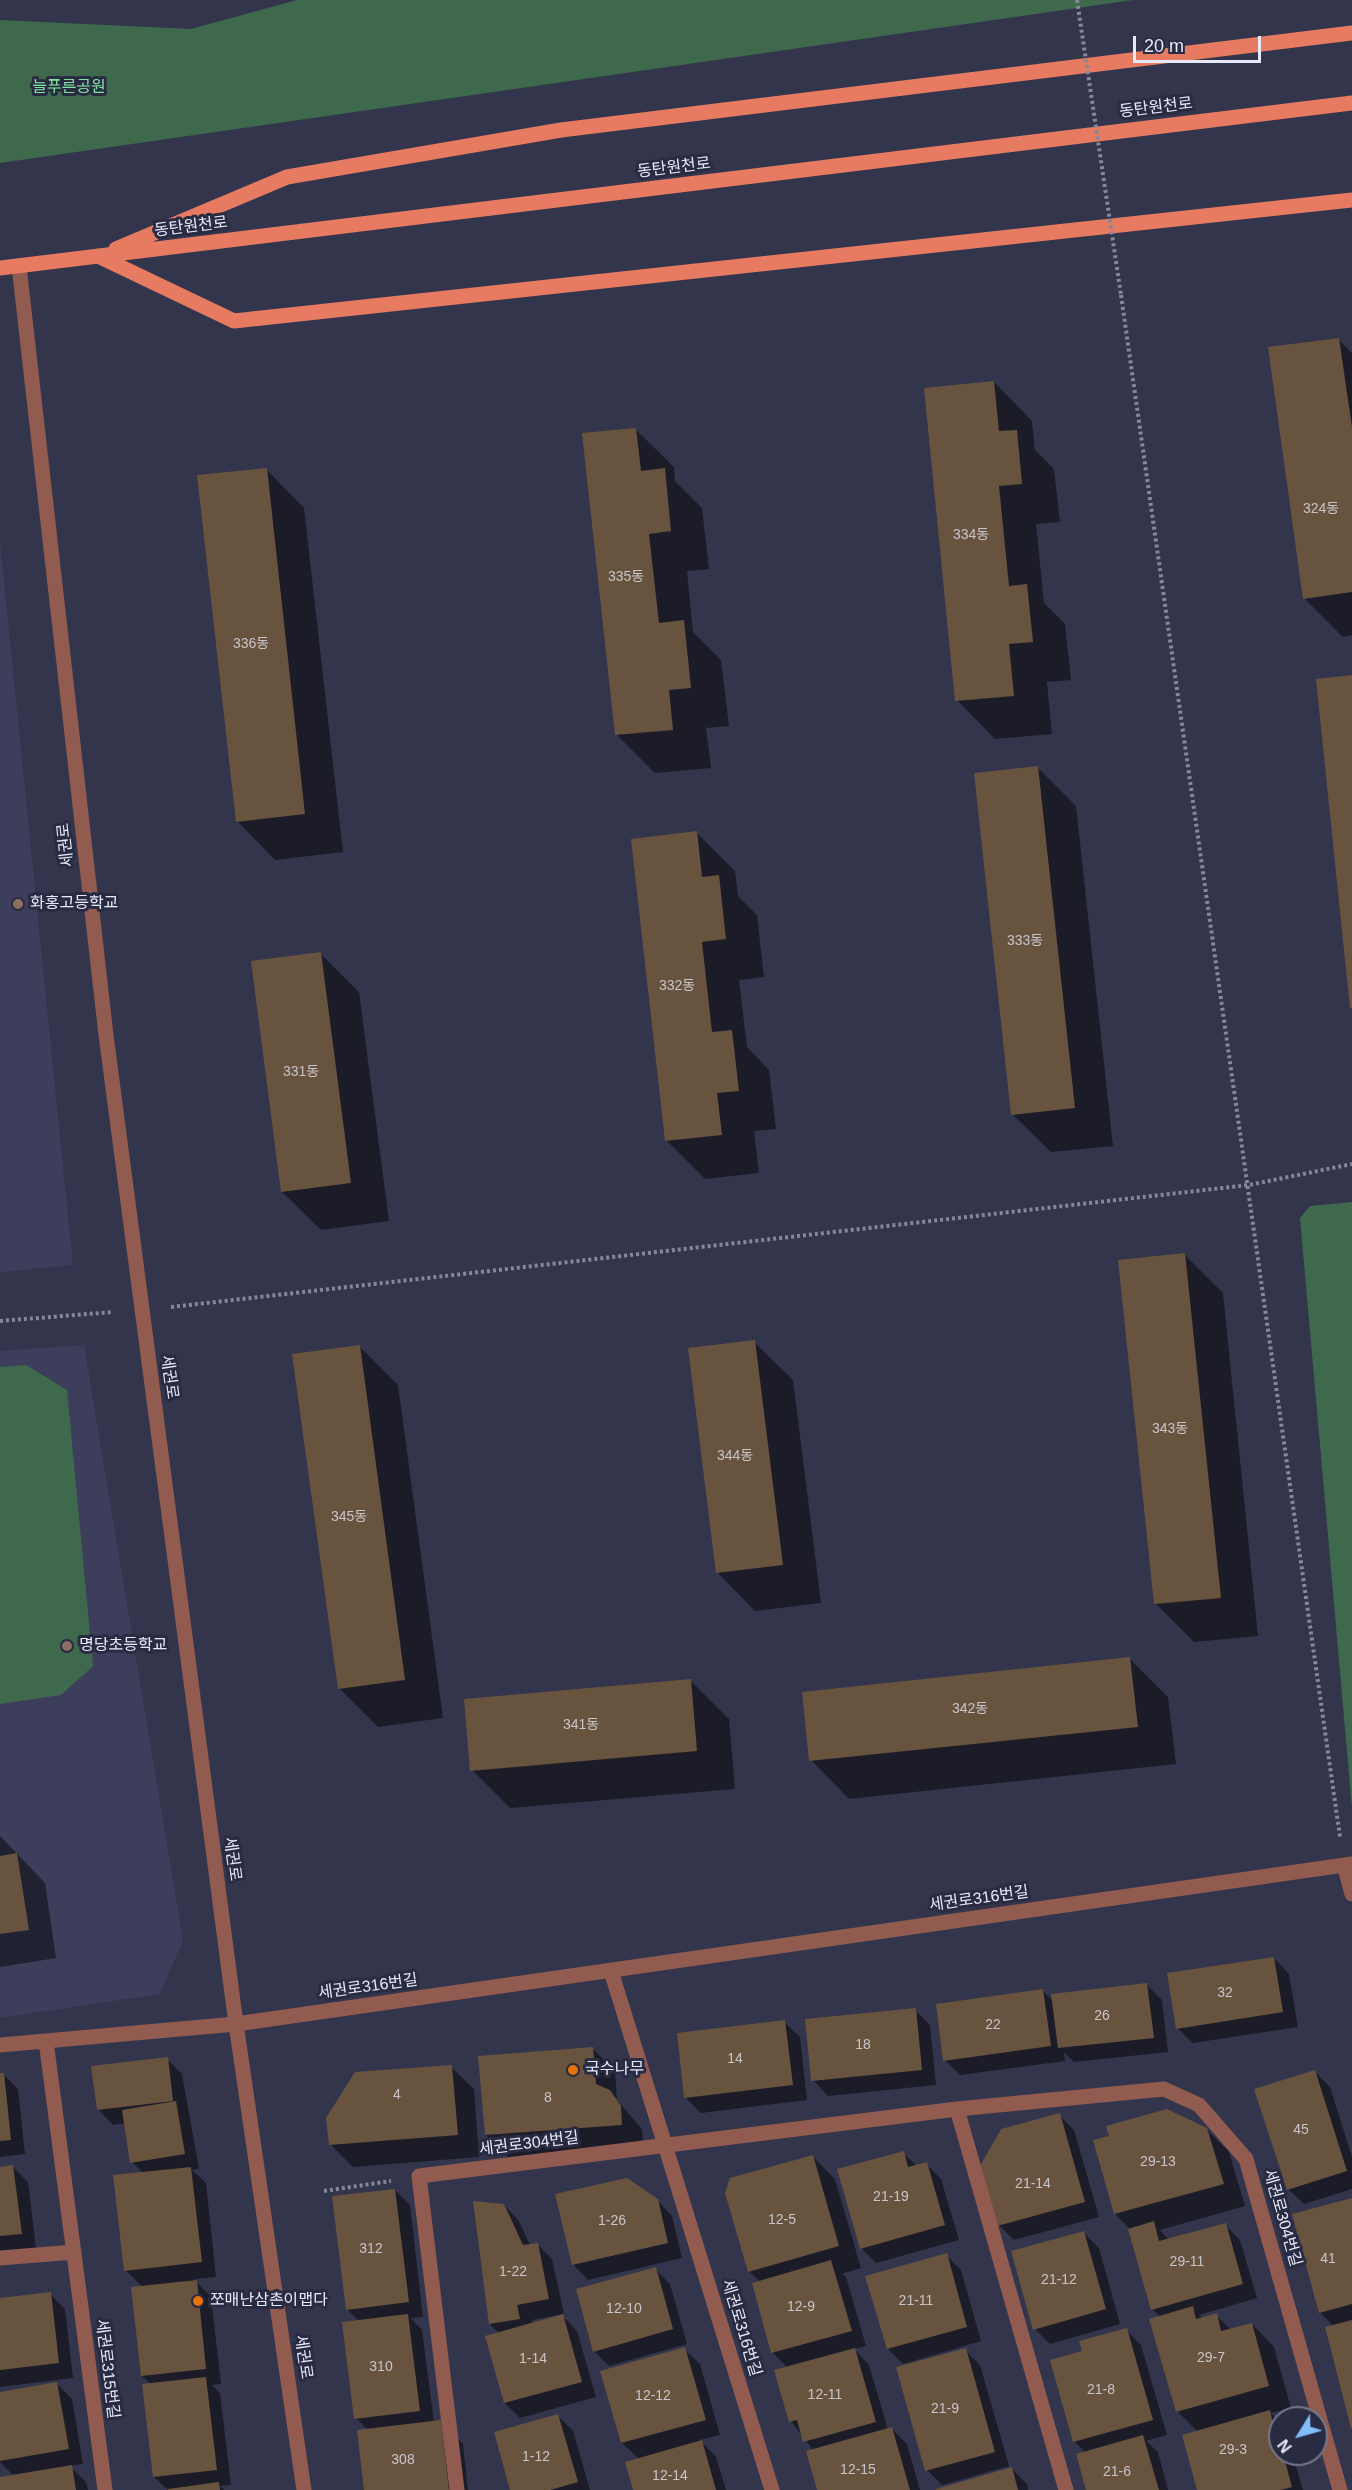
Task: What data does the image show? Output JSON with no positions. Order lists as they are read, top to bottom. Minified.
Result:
{"streets":{"main road":["동탄원천로"],"street":["세권로","세권로316번길","세권로304번길","세권로315번길"]},"crossings":[["동탄원천로","세권로"],["세권로","세권로316번길"],["세권로316번길","세권로304번길"]],"parks":["늘푸른공원"],"places":["화홍고등학교","명당초등학교","국수나무","쪼매난삼촌이맵다"],"house_numbers":["324동","334동","335동","336동","333동","332동","331동","343동","344동","345동","342동","341동","32","26","22","18","14","4","8","45","29-13","21-14","21-19","12-5","1-26","312","41","29-11","1-22","21-12","21-11","12-9","12-10","29-7","1-14","310","21-8","12-11","12-12","21-9","29-3","1-12","308","12-15","21-6","12-14"],"scale_bar":"20 m","north":"bottom left"}
